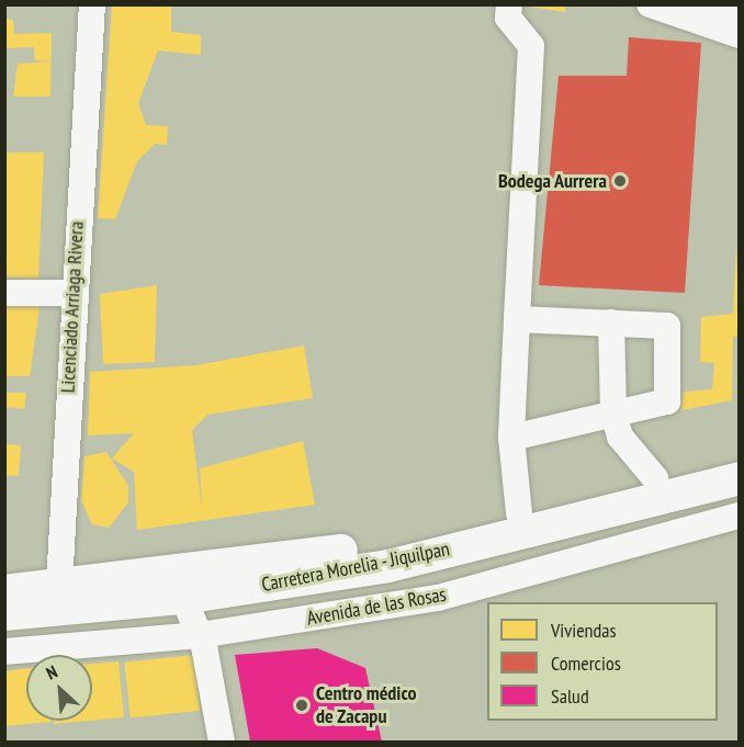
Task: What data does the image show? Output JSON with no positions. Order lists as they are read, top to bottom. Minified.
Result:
{"streets":{"main road":["Carretera Morelia - Jiquilpan"],"street":["Licenciado Arriaga Rivera","Avenida de las Rosas"]},"crossings":[["Licenciado Arriaga Rivera","Carretera Morelia - Jiquilpan"]],"places":["Bodega Aurrera","Centro médico de Zacapu"],"legend":["Viviendas","Comercios","Salud"],"north":"top left"}
